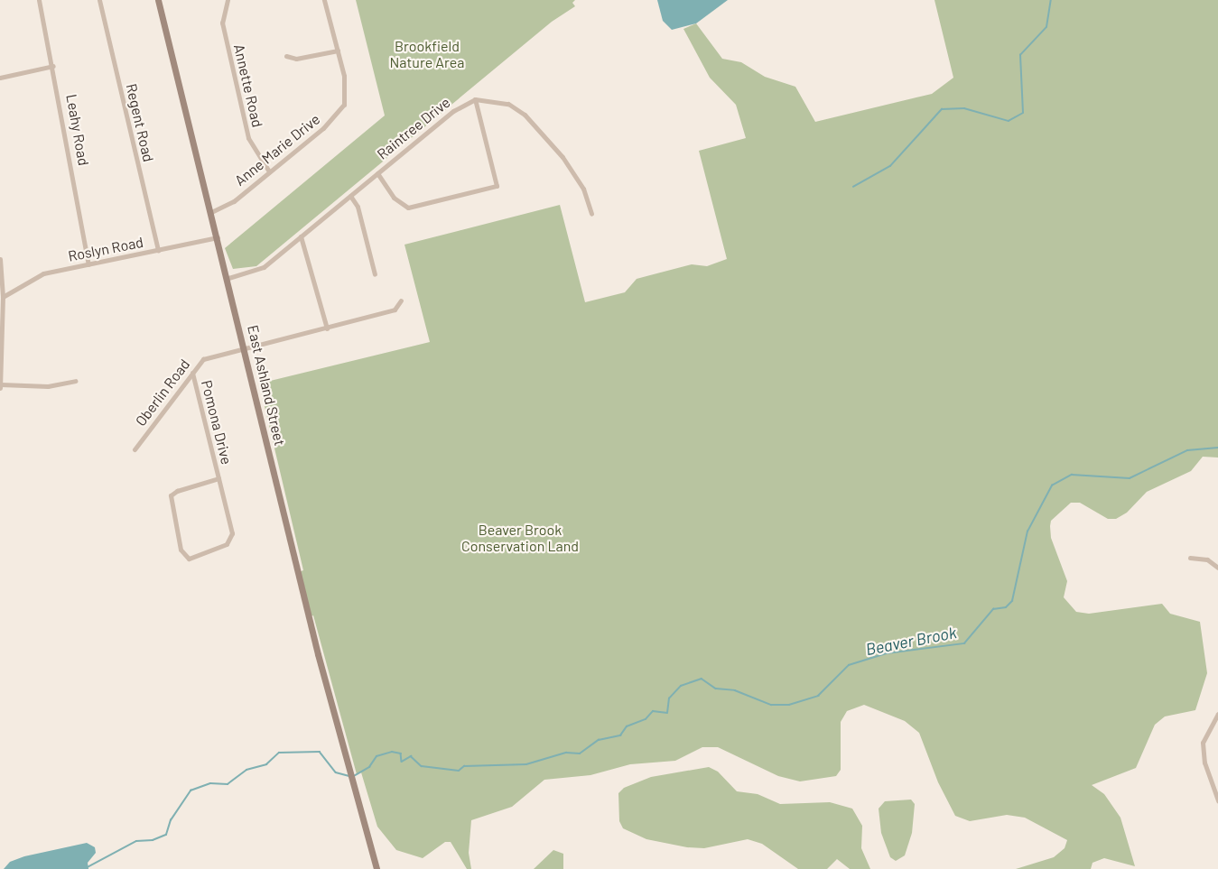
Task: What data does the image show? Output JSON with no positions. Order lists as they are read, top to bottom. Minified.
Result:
{"streets":{"main road":["East Ashland Street"],"street":["Annette Road","Regent Road","Raintree Drive","Leahy Road","Anne Marie Drive","Roslyn Road","Oberlin Road","Pomona Drive"]},"crossings":[["Annette Road","Anne Marie Drive"],["Regent Road","Roslyn Road"],["Raintree Drive","East Ashland Street"],["Leahy Road","Roslyn Road"],["Anne Marie Drive","East Ashland Street"],["Roslyn Road","East Ashland Street"],["East Ashland Street","Oberlin Road"],["Oberlin Road","Pomona Drive"]],"water":["Beaver Brook"],"parks":["Brookfield Nature Area","Beaver Brook Conservation Land"]}
